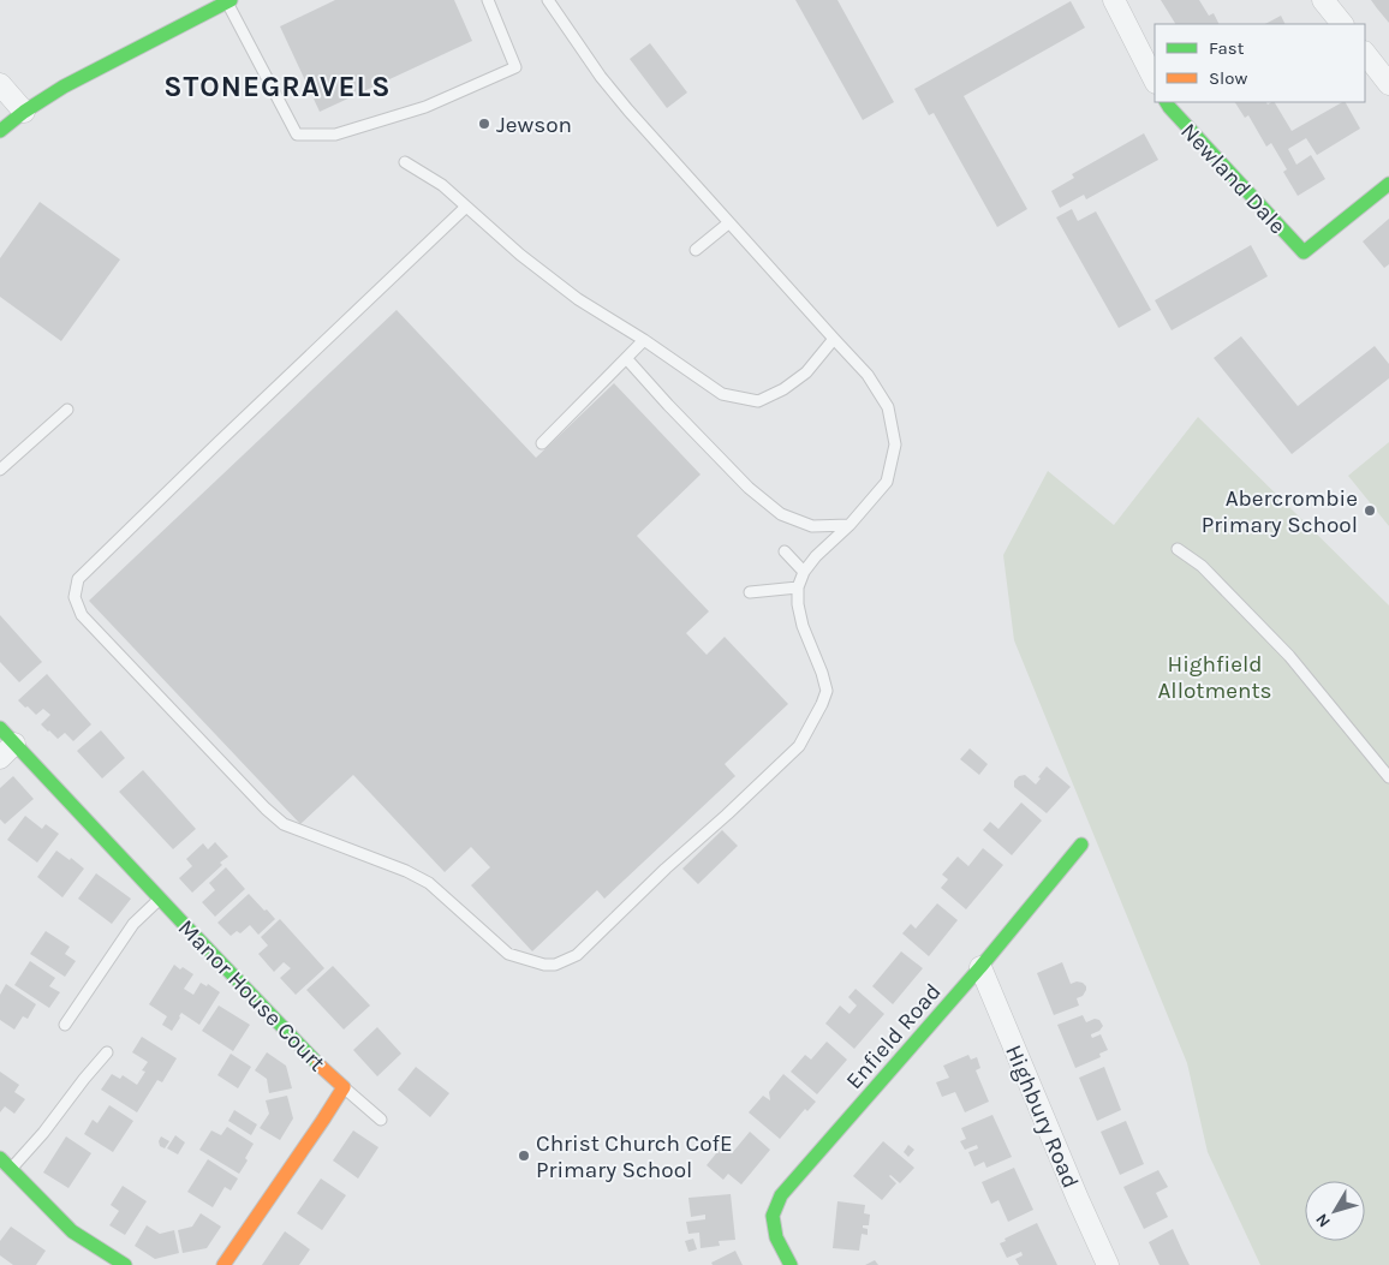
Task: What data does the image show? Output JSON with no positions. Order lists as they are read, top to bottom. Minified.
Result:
{"streets":{"street":["Newland Dale","Manor House Court","Enfield Road","Highbury Road"]},"crossings":[["Enfield Road","Highbury Road"]],"districts":["STONEGRAVELS"],"parks":["Highfield Allotments"],"places":["Jewson","Abercrombie Primary School","Christ Church CofE Primary School"],"legend":["Fast","Slow"],"north":"bottom left"}
